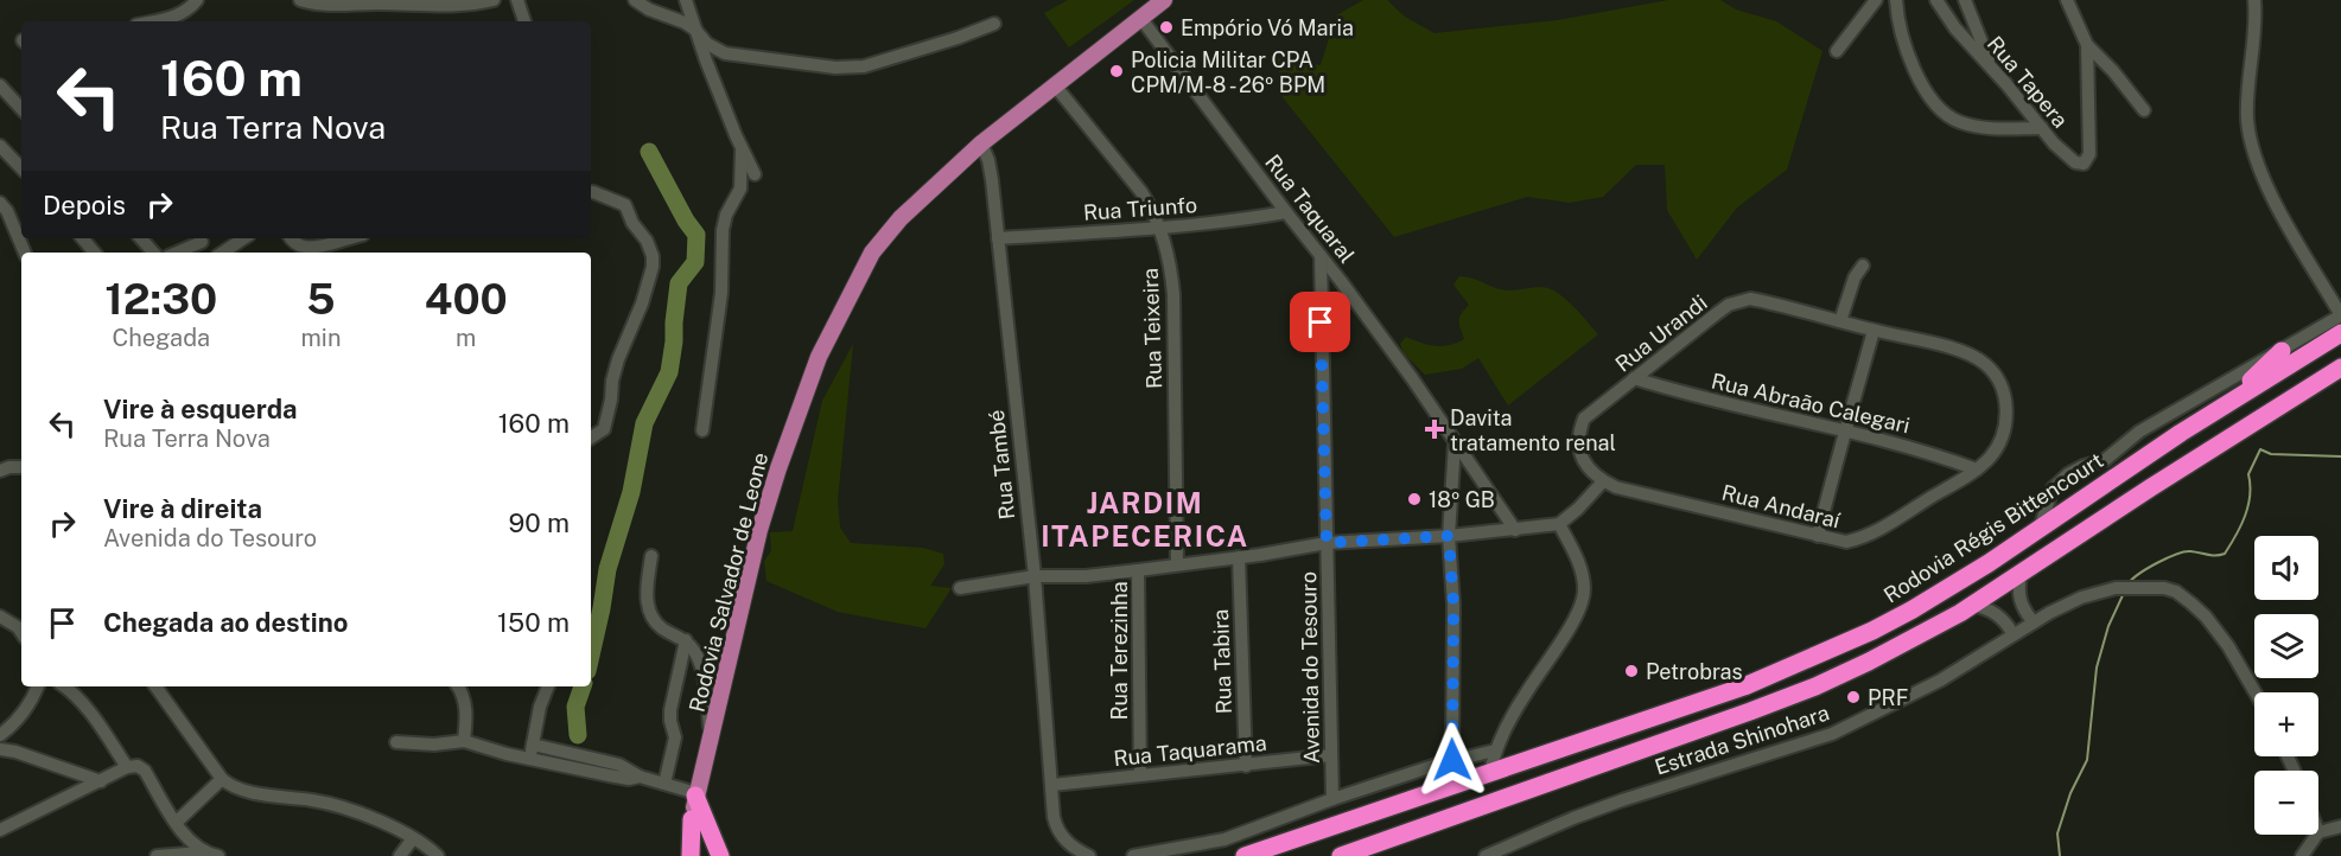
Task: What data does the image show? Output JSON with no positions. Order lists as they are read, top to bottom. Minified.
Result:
{"streets":{"highway":["Rodovia Régis Bittencourt"],"main road":["Rodovia Salvador de Leone"],"street":["Rua Tapera","Rua Triunfo","Rua Taquaral","Rua Teixeira","Rua Urandi","Rua Abraão Calegari","Rua També","Rua Andaraí","Rua Terezinha","Rua Tabira","Avenida do Tesouro","Estrada Shinohara","Rua Taquarama"]},"crossings":[["Rua Triunfo","Rua Taquaral"],["Rua Triunfo","Rua Teixeira"],["Rua Triunfo","Rua També"],["Rua Taquaral","Rodovia Salvador de Leone"],["Rua Taquaral","Avenida do Tesouro"],["Rua Teixeira","Rodovia Salvador de Leone"],["Rua Urandi","Rua Abraão Calegari"],["Rua Urandi","Rua Andaraí"],["Rua Abraão Calegari","Rua Andaraí"],["Rua També","Rodovia Salvador de Leone"],["Rua També","Rua Taquarama"],["Rua Terezinha","Rua Taquarama"],["Rua Tabira","Rua Taquarama"],["Avenida do Tesouro","Rua Taquarama"]],"districts":["JARDIM ITAPECERICA"],"places":{"other":["Empório Vó Maria","Policia Militar CPA CPM/M-8 - 26º BPM","18º GB","Petrobras","PRF"],"health":["Davita tratamento renal"]},"page":{"turn":["160 m","Rua Terra Nova"],"then":"Depois","eta":["12:30","Chegada","5","min","400","m"],"list":[{"name":"Vire à esquerda","note":"Rua Terra Nova","value":"160 m"},{"name":"Vire à direita","note":"Avenida do Tesouro","value":"90 m"},{"name":"Chegada ao destino","value":"150 m"}],"map_buttons":["+","−"]}}
